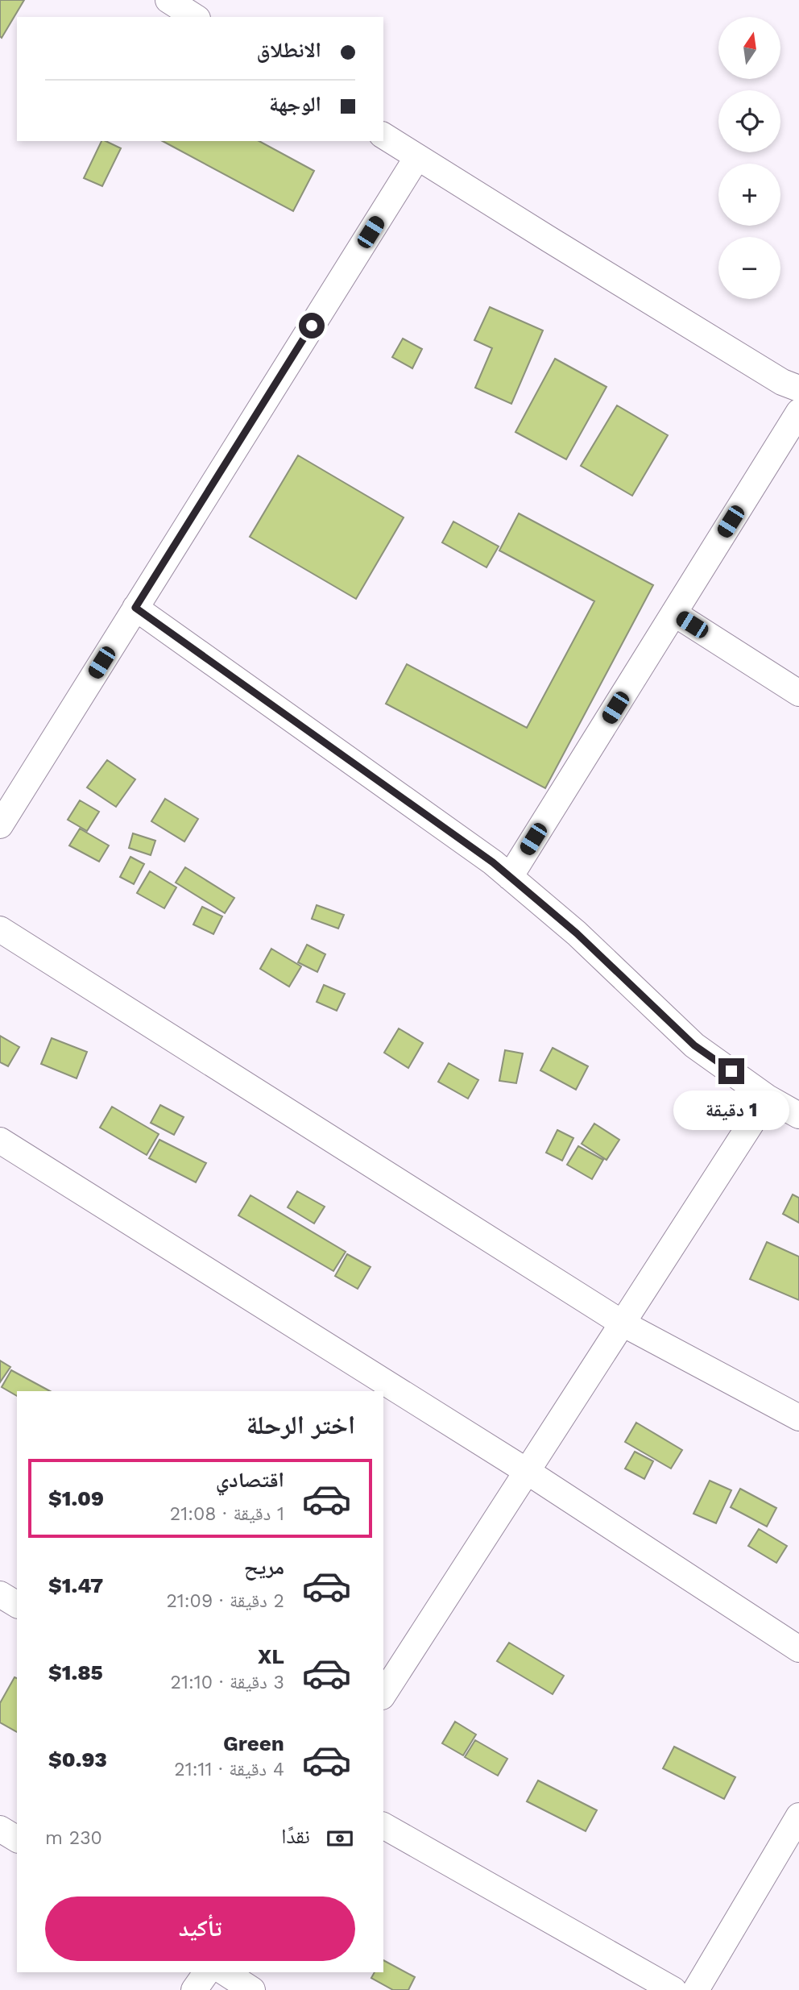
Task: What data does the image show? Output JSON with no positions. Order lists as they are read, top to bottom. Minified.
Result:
{"north":"top","page":{"map_buttons":["+","−"],"banner":["الانطلاق","الوجهة"],"bubble":"1 دقيقة","heading":"اختر الرحلة","list":[{"name":"اقتصادي","note":"1 دقيقة · 21:08","value":"$1.09"},{"name":"مريح","note":"2 دقيقة · 21:09","value":"$1.47"},{"name":"XL","note":"3 دقيقة · 21:10","value":"$1.85"},{"name":"Green","note":"4 دقيقة · 21:11","value":"$0.93"}],"pay":["نقدًا","230 m"],"buttons":"تأكيد"}}
